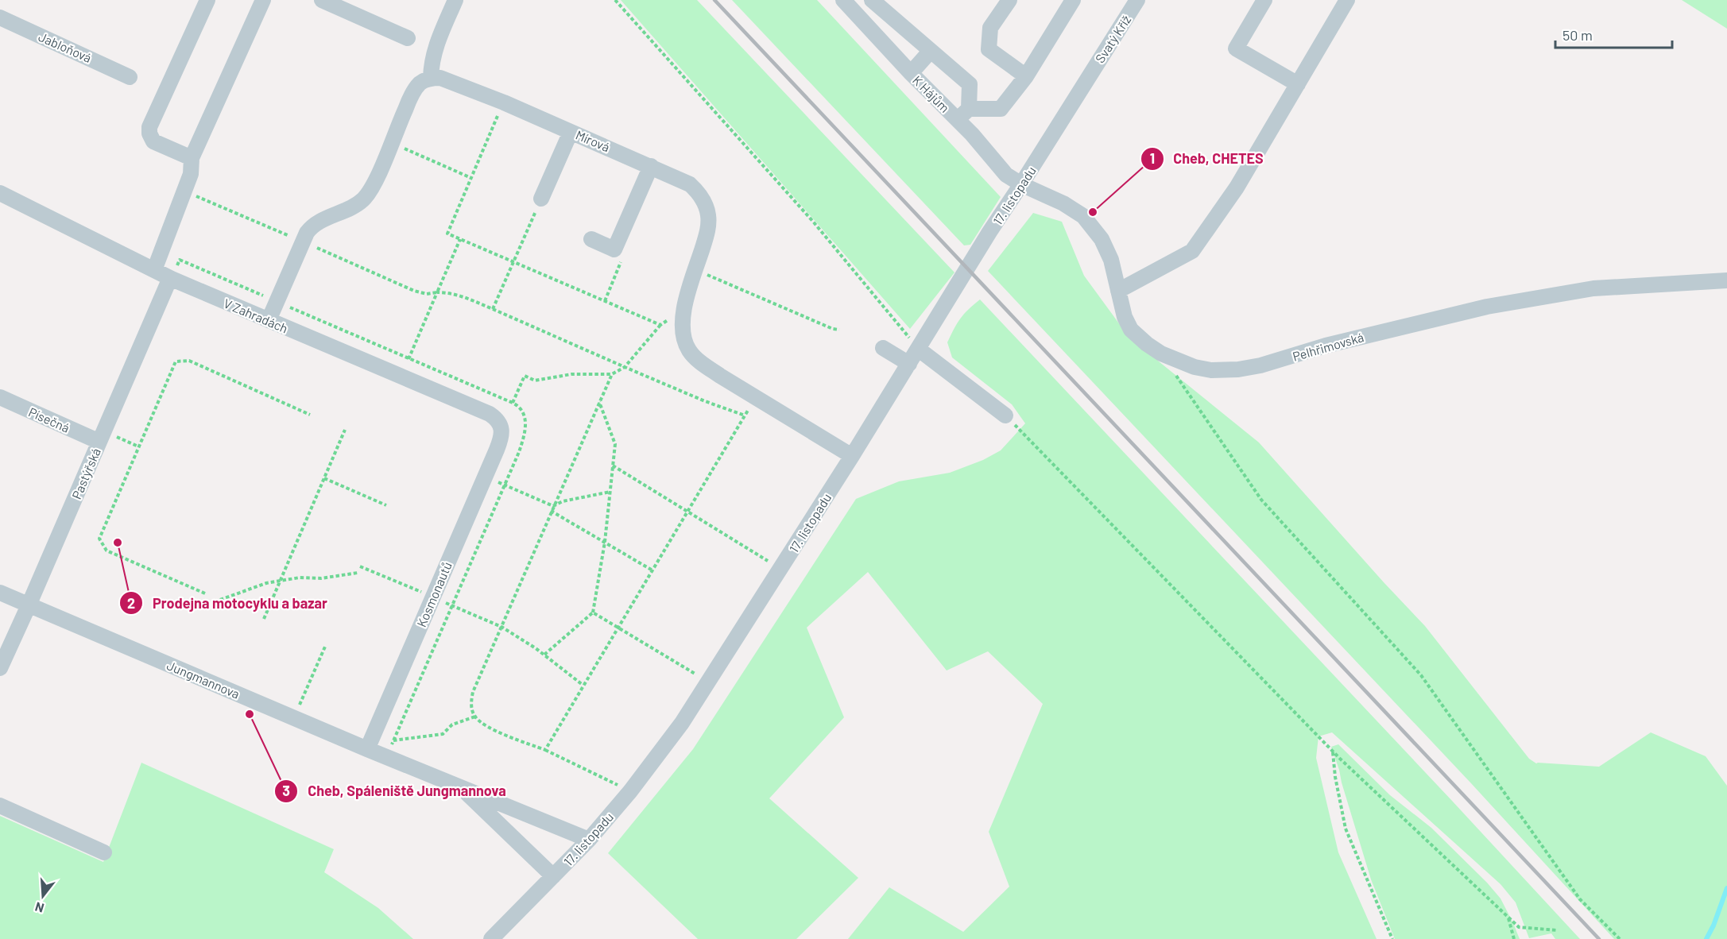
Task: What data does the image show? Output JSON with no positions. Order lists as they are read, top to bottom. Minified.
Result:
{"streets":{"street":["Svatý Kříž","Jabloňová","K Hájům","Mírová","17. listopadu","V Zahradách","Pelhřimovská","Písečná","Pastýřská","Kosmonautů","Jungmannova"]},"crossings":[["Svatý Kříž","17. listopadu"],["K Hájům","17. listopadu"],["K Hájům","Pelhřimovská"],["Mírová","17. listopadu"],["17. listopadu","Pelhřimovská"],["17. listopadu","Jungmannova"],["V Zahradách","Pastýřská"],["V Zahradách","Kosmonautů"],["Písečná","Pastýřská"],["Pastýřská","Jungmannova"],["Kosmonautů","Jungmannova"]],"places":["Cheb, CHETES","Prodejna motocyklu a bazar","Cheb, Spáleniště Jungmannova"],"scale_bar":"50 m","north":"bottom"}
